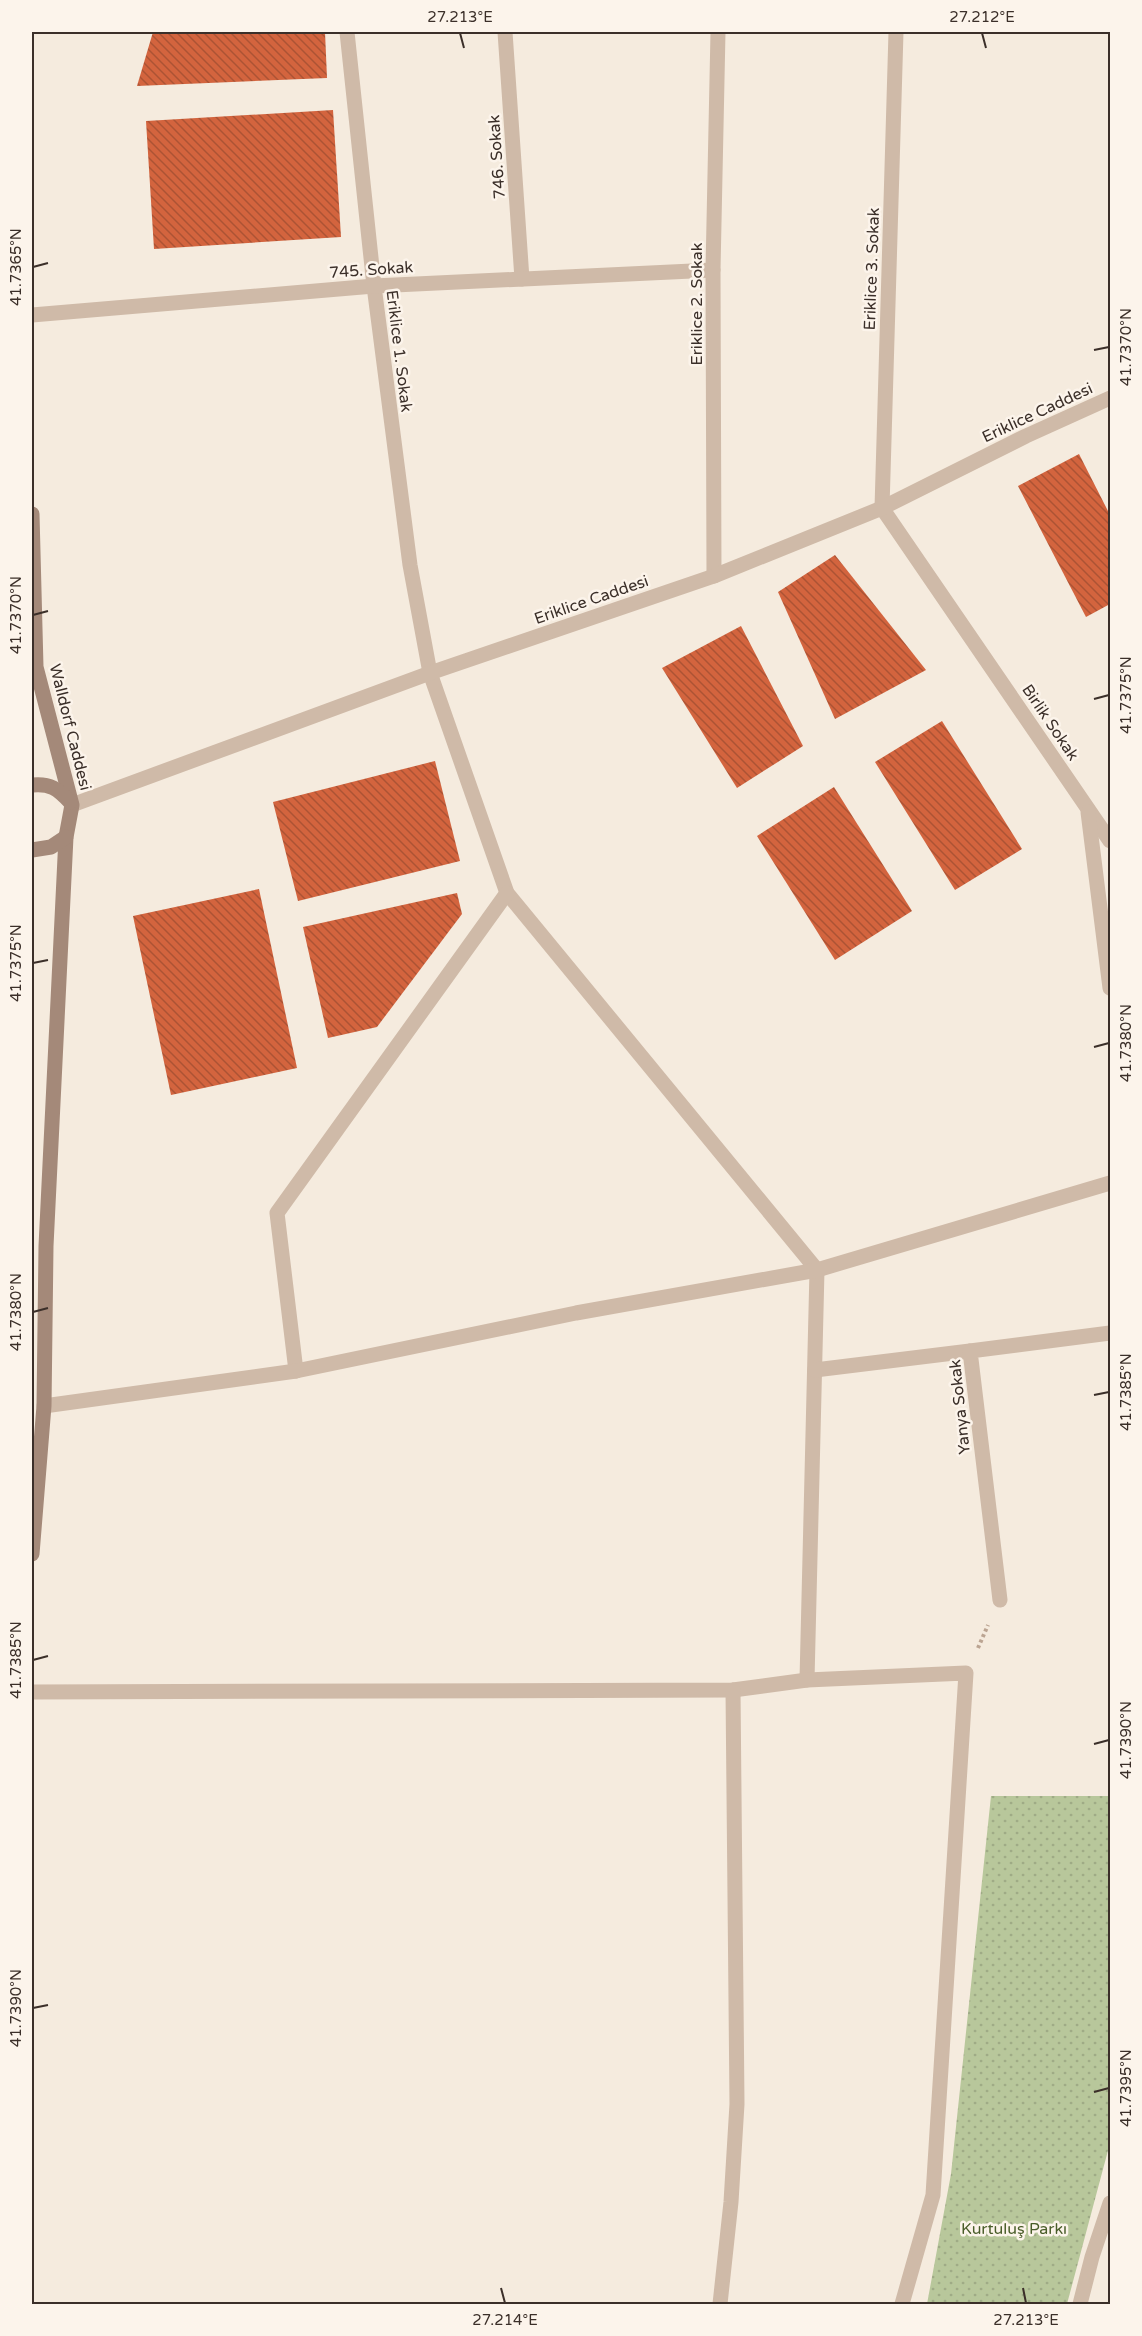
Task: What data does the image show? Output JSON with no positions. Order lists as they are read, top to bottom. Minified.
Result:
{"streets":{"main road":["Walldorf Caddesi"],"street":["746. Sokak","745. Sokak","Eriklice 3. Sokak","Eriklice 2. Sokak","Eriklice 1. Sokak","Eriklice Caddesi","Birlik Sokak","Yanya Sokak"]},"crossings":[["746. Sokak","745. Sokak"],["745. Sokak","Eriklice 2. Sokak"],["745. Sokak","Eriklice 1. Sokak"],["Eriklice 3. Sokak","Eriklice Caddesi"],["Eriklice 3. Sokak","Birlik Sokak"],["Eriklice 2. Sokak","Eriklice Caddesi"],["Eriklice 1. Sokak","Eriklice Caddesi"],["Eriklice Caddesi","Birlik Sokak"],["Eriklice Caddesi","Walldorf Caddesi"]],"parks":["Kurtuluş Parkı"],"coordinates":["27.213°E","27.212°E","41.7365°N","41.7370°N","41.7375°N","41.7380°N","41.7385°N","41.7390°N","41.7395°N","27.214°E"]}
